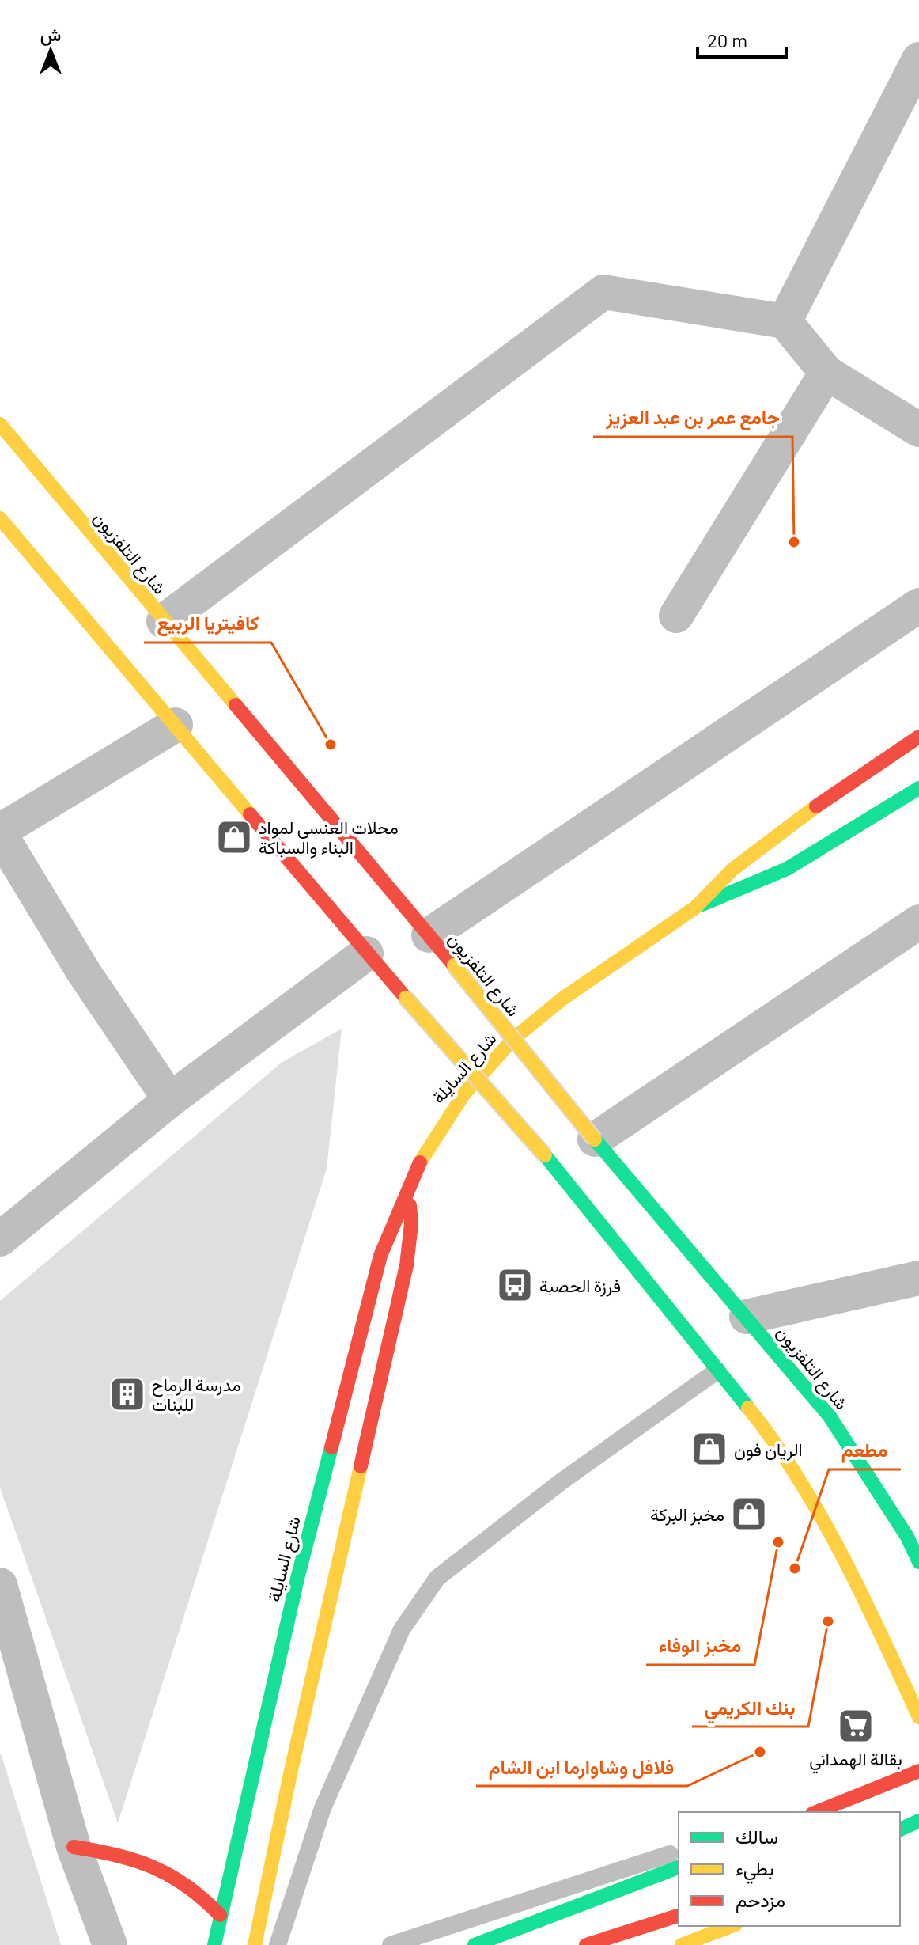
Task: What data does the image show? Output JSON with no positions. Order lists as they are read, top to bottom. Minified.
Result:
{"streets":{"main road":["شارع التلفزيون","شارع السايلة"]},"places":{"other":["جامع عمر بن عبد العزيز","كافيتريا الربيع","مخبز الوفاء","مطعم","بنك الكريمي","فلافل وشاوارما ابن الشام"],"shop":["محلات العنسي لمواد البناء والسباكة","الريان فون","مخبز البركة"],"bus stop":["فرزة الحصبة"],"building":["مدرسة الرماح للبنات"],"supermarket":["بقالة الهمداني"]},"legend":["سالك","بطيء","مزدحم"],"scale_bar":"20 m","north":"top"}
